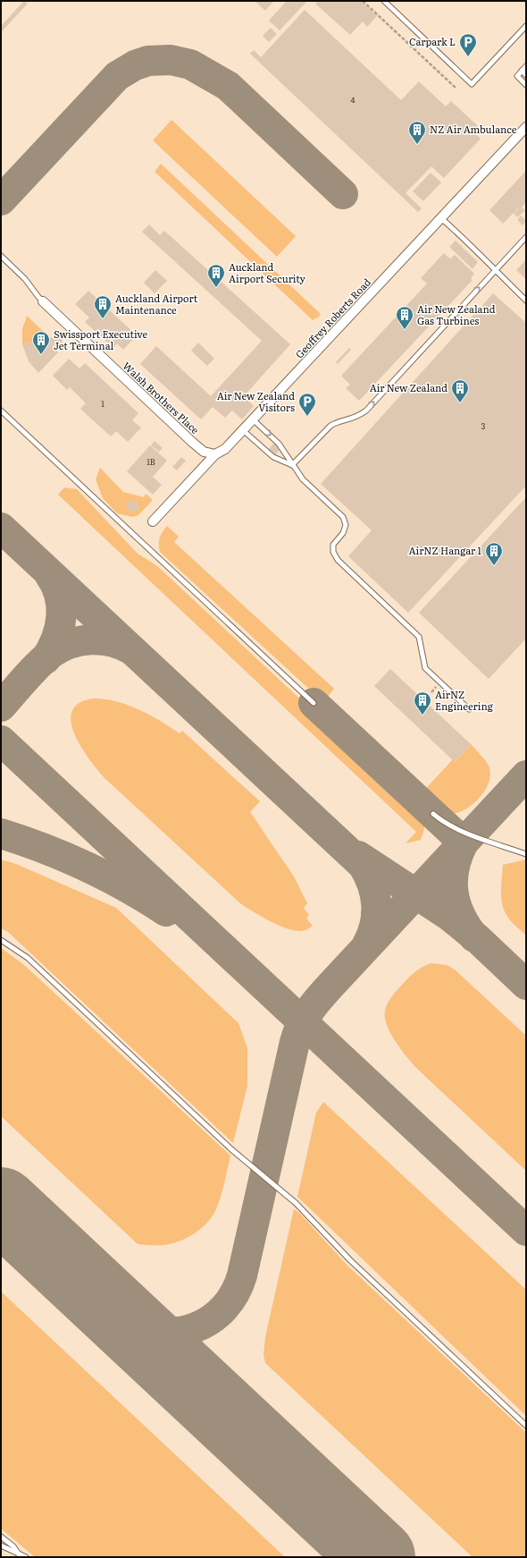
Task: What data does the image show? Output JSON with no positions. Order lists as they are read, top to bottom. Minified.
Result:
{"streets":{"street":["Geoffrey Roberts Road","Walsh Brothers Place"]},"crossings":[["Geoffrey Roberts Road","Walsh Brothers Place"]],"places":{"parking":["Carpark L","Air New Zealand Visitors"],"building":["NZ Air Ambulance","Auckland Airport Security","Auckland Airport Maintenance","Air New Zealand Gas Turbines","Swissport Executive Jet Terminal","Air New Zealand","AirNZ Hangar 1","AirNZ Engineering"]},"house_numbers":["4","1","3","1B"]}
